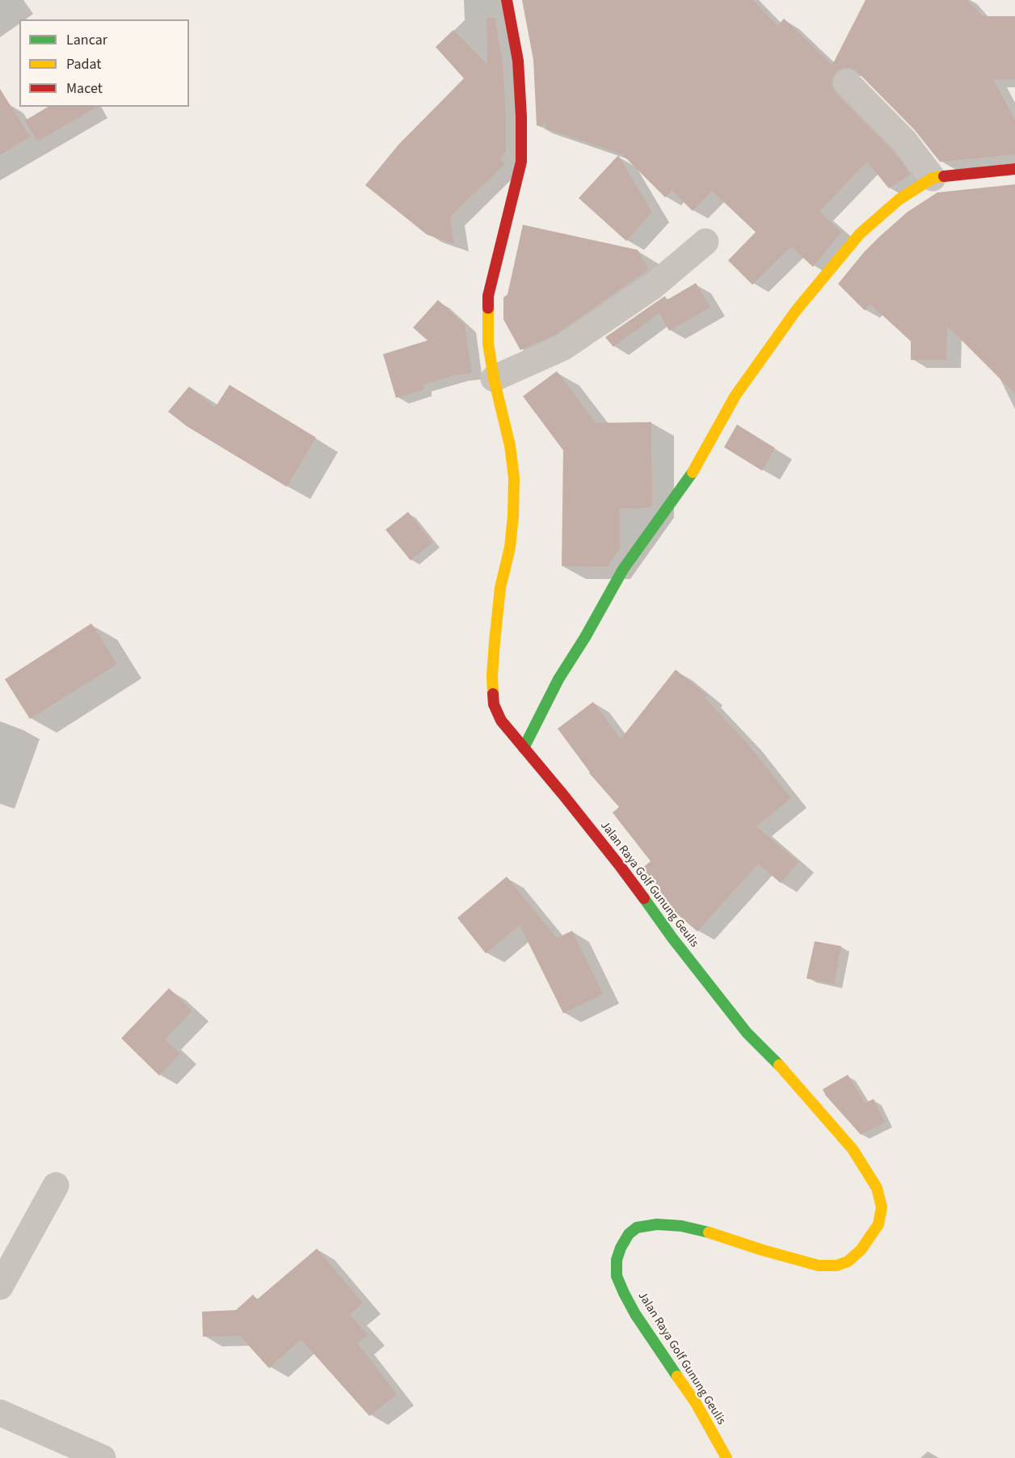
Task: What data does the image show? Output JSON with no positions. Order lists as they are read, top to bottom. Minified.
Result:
{"streets":{"main road":["Jalan Raya Golf Gunung Geulis"]},"legend":["Lancar","Padat","Macet"]}
